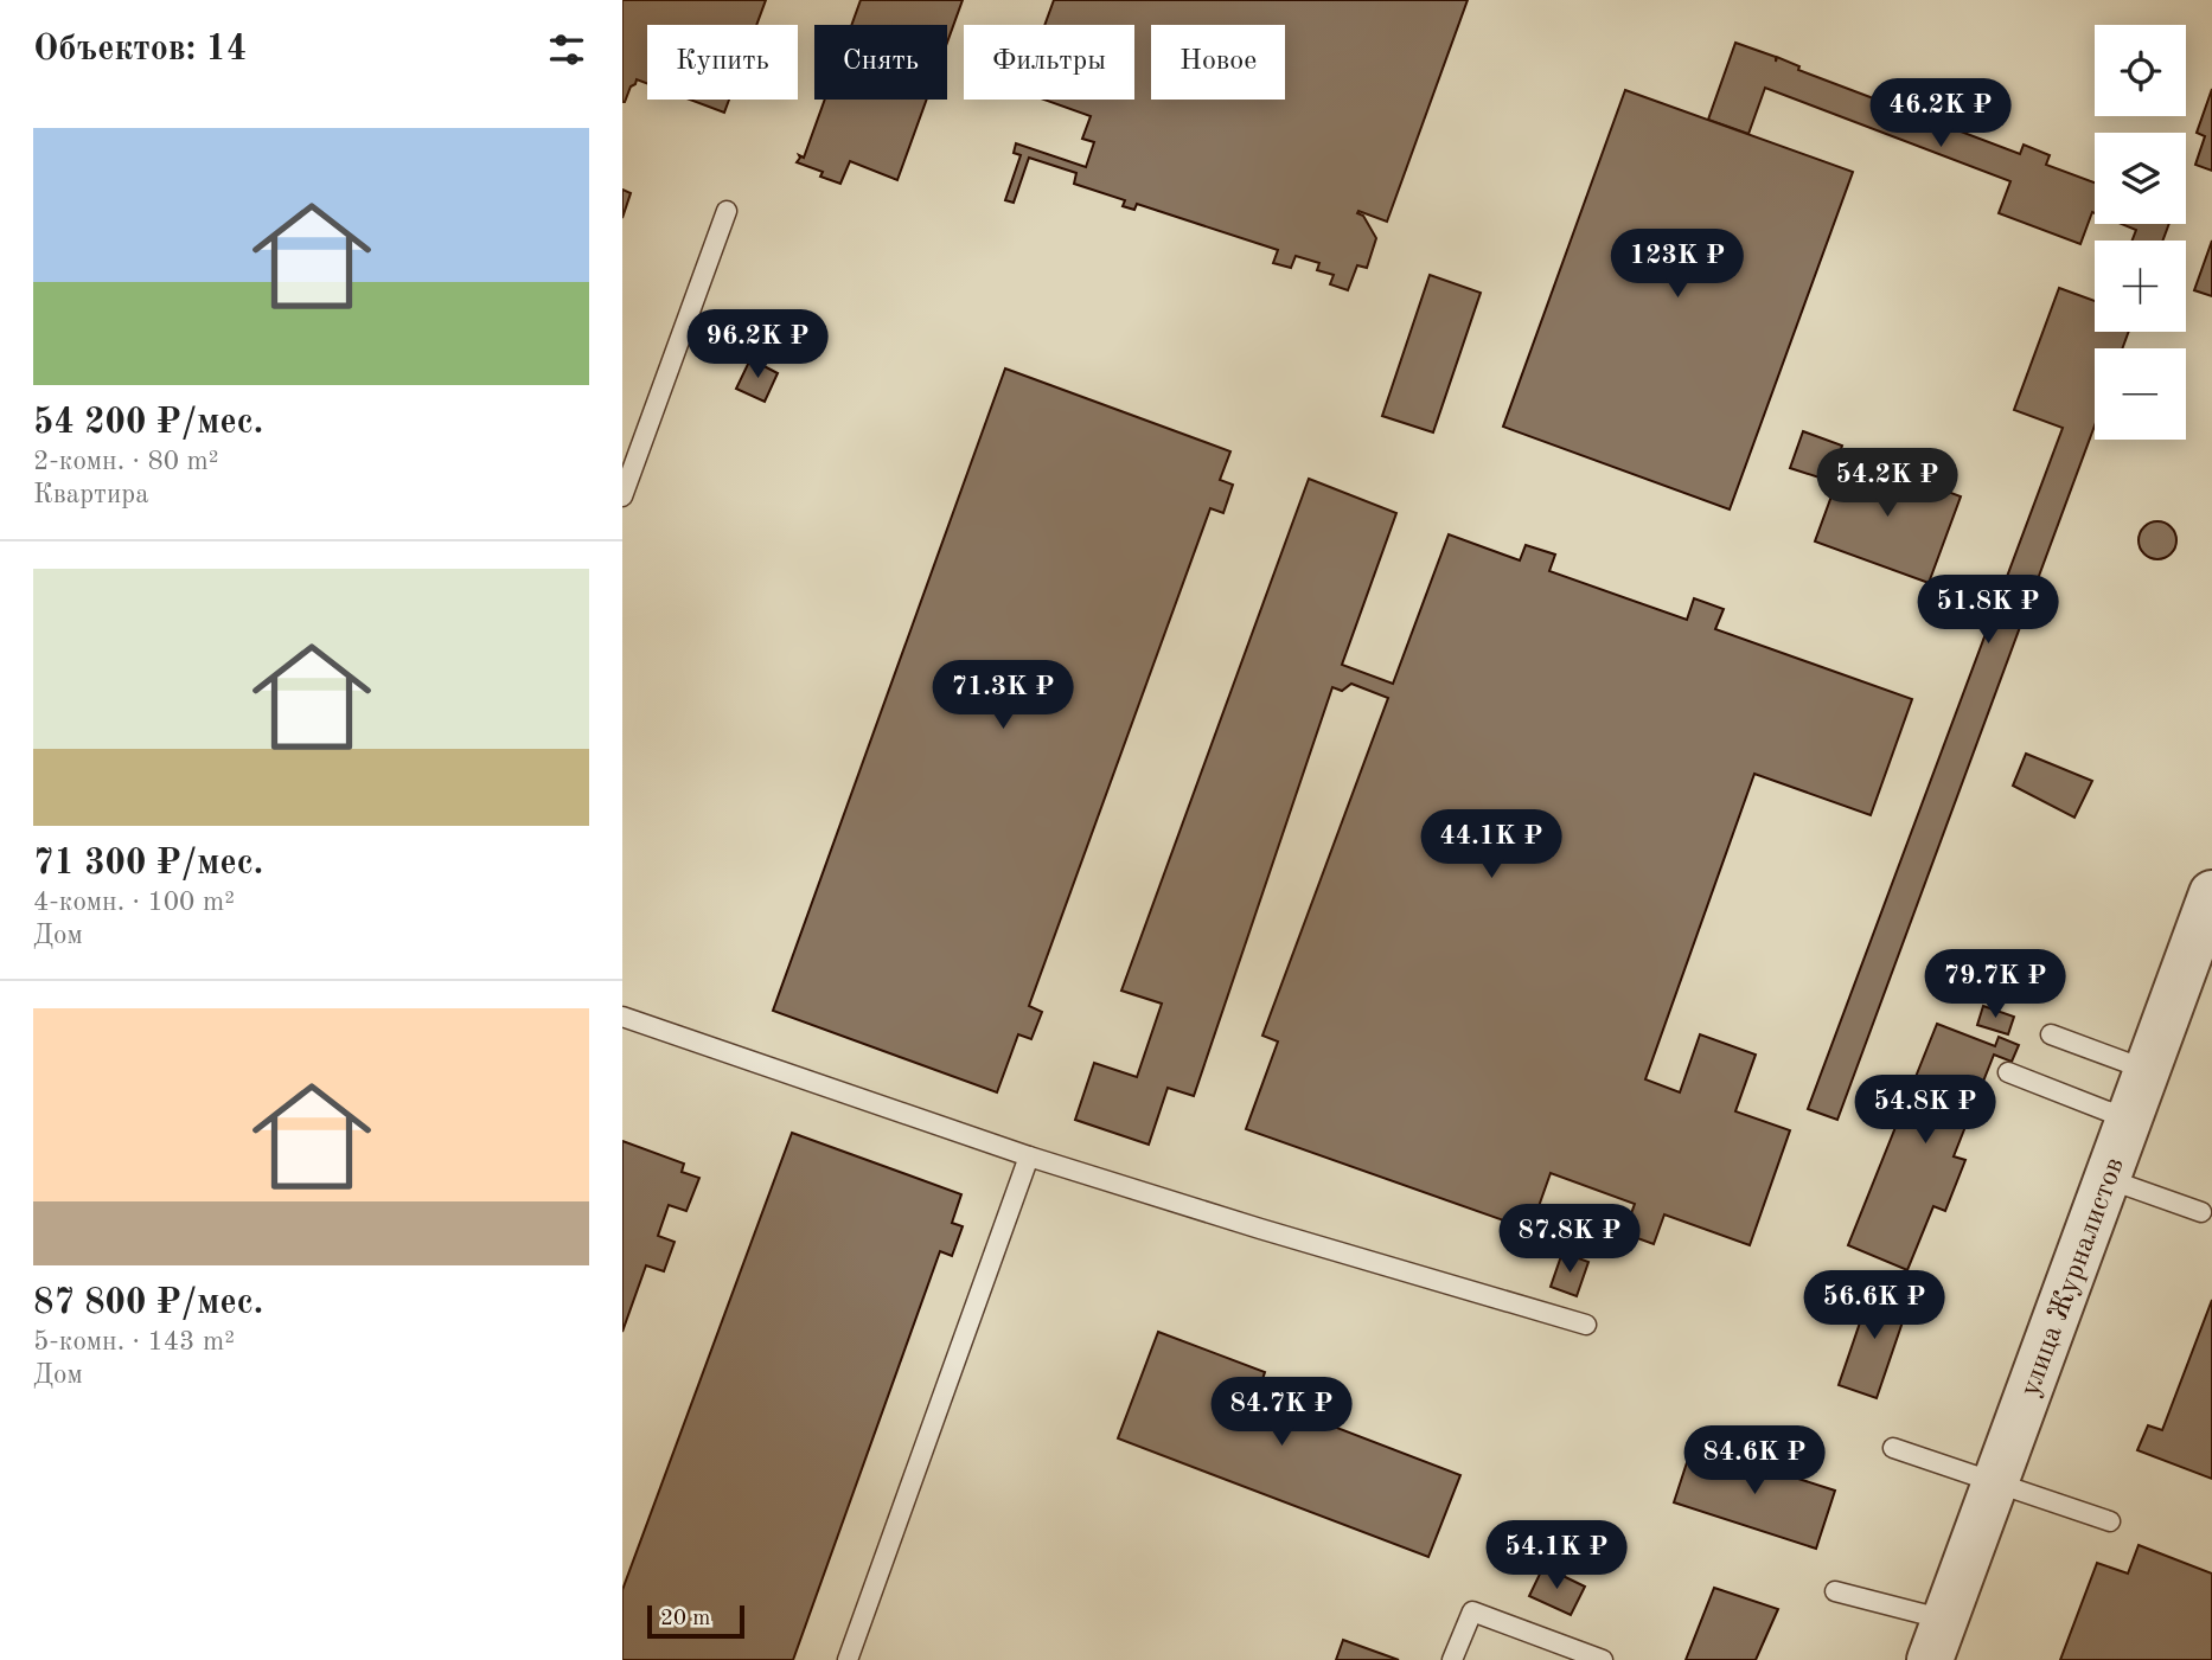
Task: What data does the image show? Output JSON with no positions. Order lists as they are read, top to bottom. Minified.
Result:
{"streets":{"street":["улица Журналистов"]},"scale_bar":"20 m","page":{"heading":"Объектов: 14","map_buttons":["+","−"],"chip":["Купить","Снять","Фильтры","Новое"],"price":["46.2K ₽","123K ₽","96.2K ₽","54.2K ₽","51.8K ₽","71.3K ₽","44.1K ₽","79.7K ₽","54.8K ₽","87.8K ₽","56.6K ₽","84.7K ₽","84.6K ₽","54.1K ₽"],"list":[{"name":"54 200 ₽/мес.","note":"2-комн. · 80 m² · Квартира"},{"name":"71 300 ₽/мес.","note":"4-комн. · 100 m² · Дом"},{"name":"87 800 ₽/мес.","note":"5-комн. · 143 m² · Дом"}],"scale":"20 m"}}
